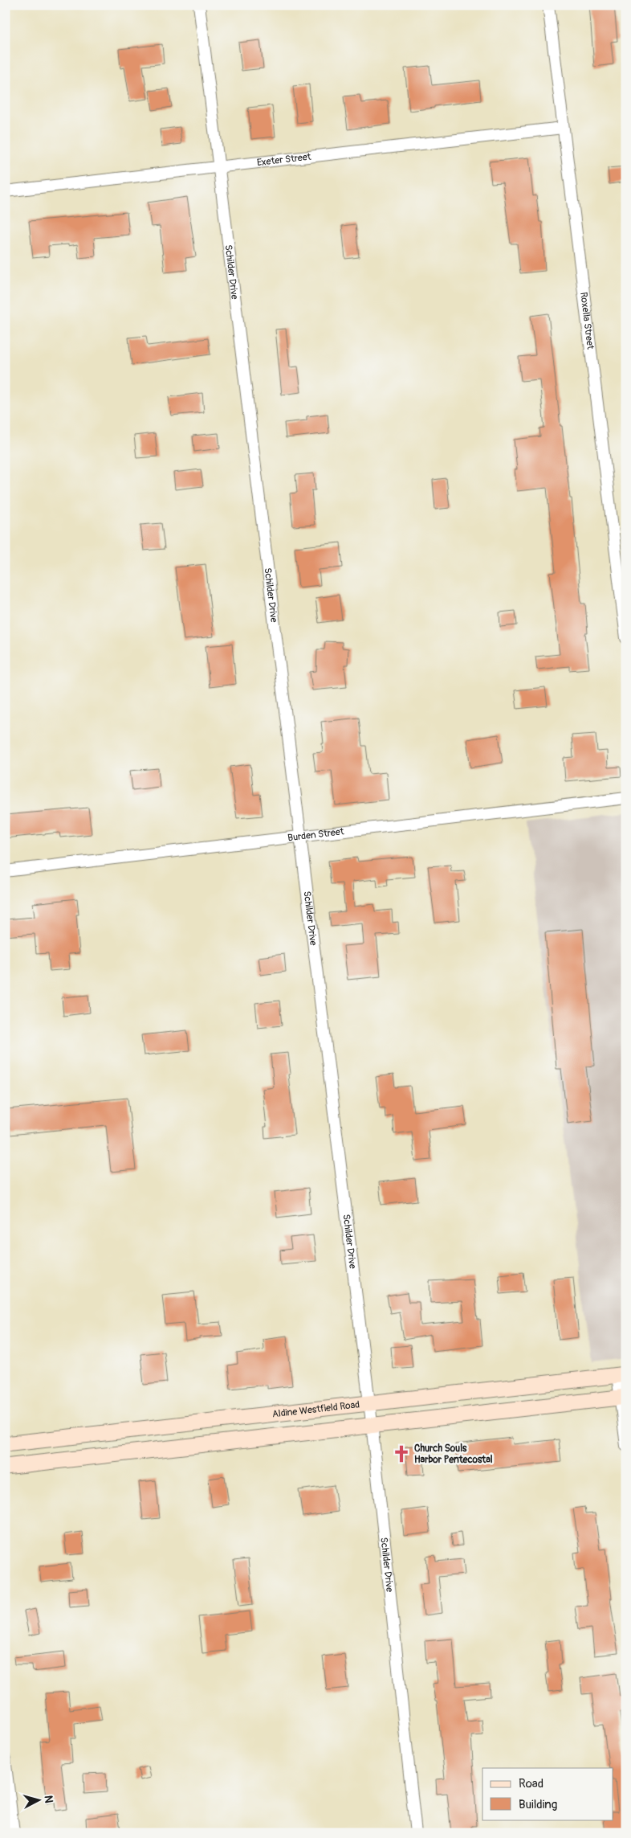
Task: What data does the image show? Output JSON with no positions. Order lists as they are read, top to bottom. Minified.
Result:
{"streets":{"main road":["Aldine Westfield Road"],"street":["Exeter Street","Schilder Drive","Roxella Street","Burden Street"]},"crossings":[["Exeter Street","Schilder Drive"],["Exeter Street","Roxella Street"],["Schilder Drive","Burden Street"],["Schilder Drive","Aldine Westfield Road"]],"places":{"church":["Church Souls Harbor Pentecostal"]},"legend":["Road","Building"],"north":"right"}
